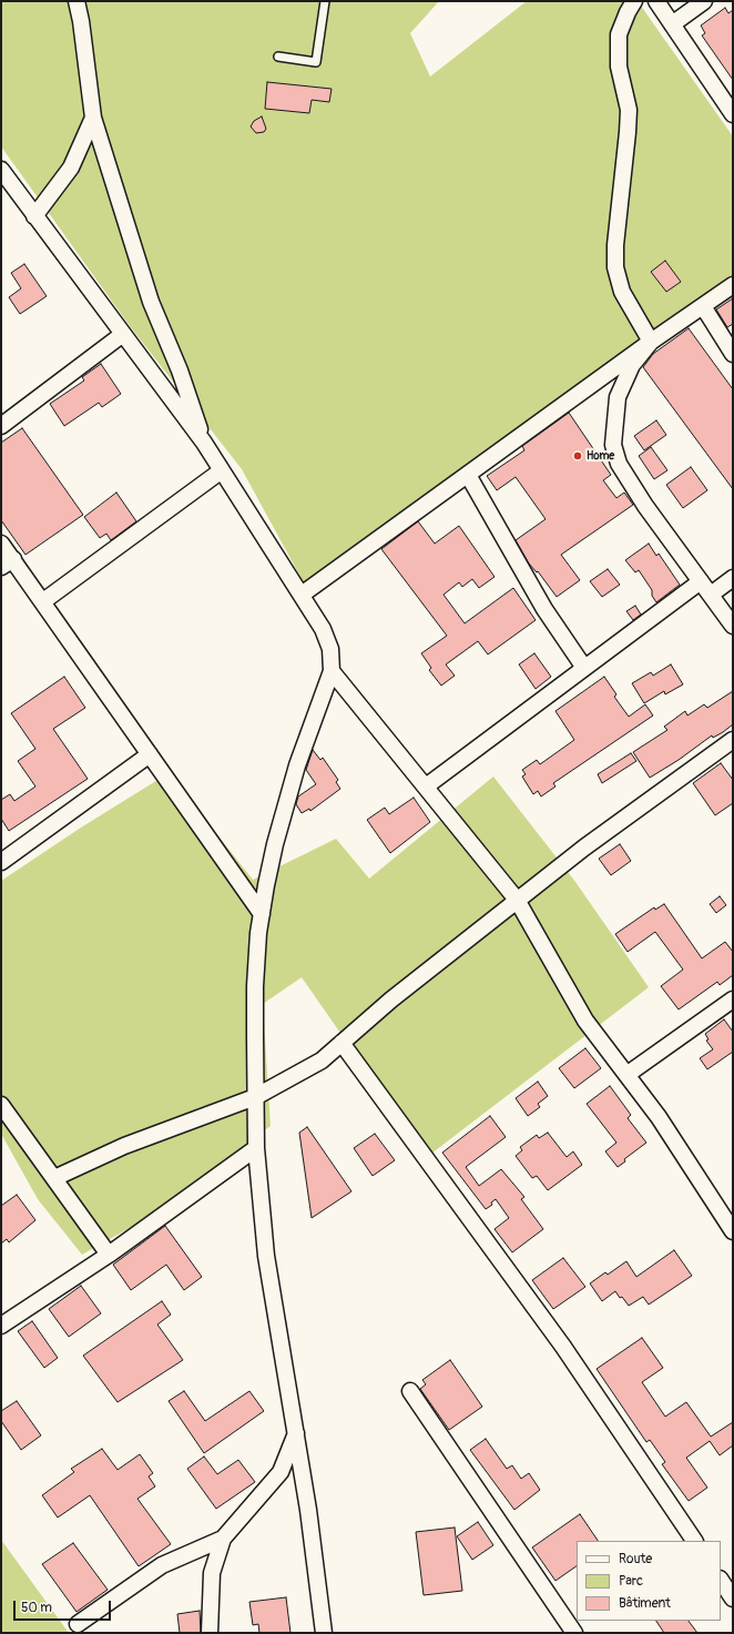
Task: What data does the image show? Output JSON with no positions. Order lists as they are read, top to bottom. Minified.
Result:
{"places":["Home"],"legend":["Route","Parc","Bâtiment"],"scale_bar":"50 m"}
